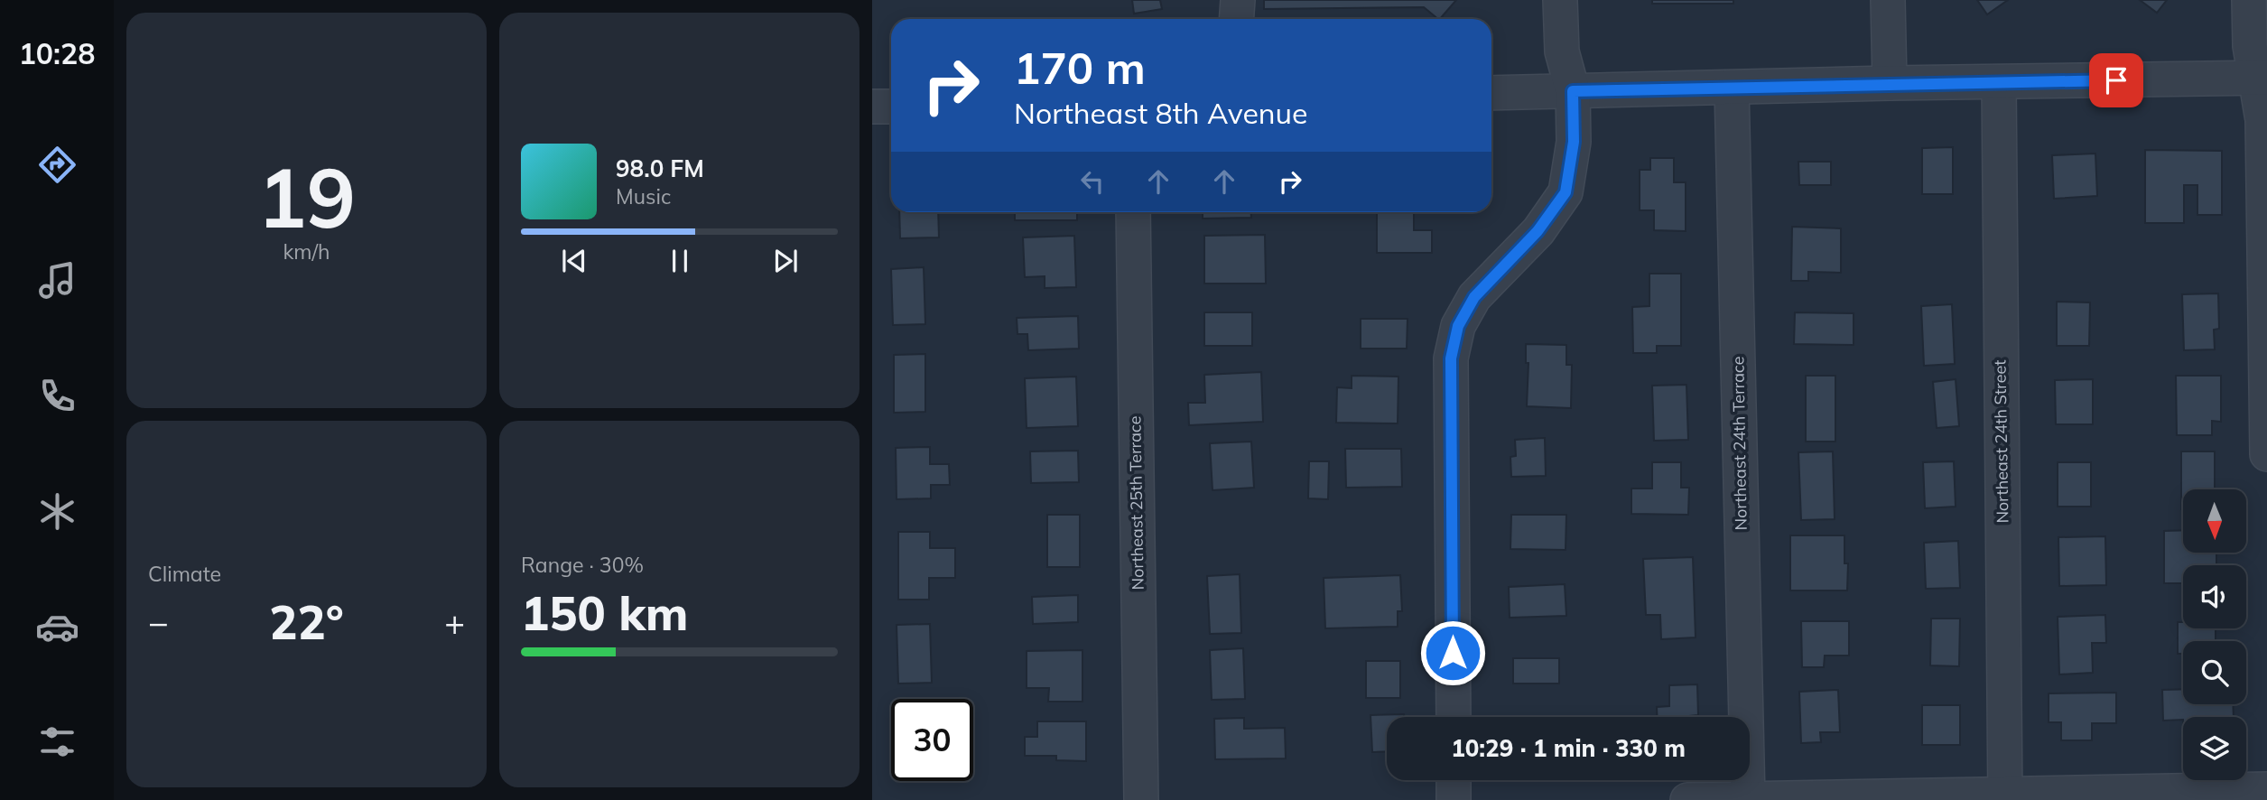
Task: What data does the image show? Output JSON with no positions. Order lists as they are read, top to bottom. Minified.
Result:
{"streets":{"street":["Northeast 24th Street","Northeast 24th Terrace","Northeast 25th Terrace"]},"north":"bottom","page":{"tabs":"10:28","tile":[["19","km/h"],"Climate",["Range · 30%","150 km"]],"turn":["170 m","Northeast 8th Avenue"],"song":["98.0 FM","Music"],"heat":["−","22°","+"],"limit":"30","trip":"10:29 · 1 min · 330 m"}}
